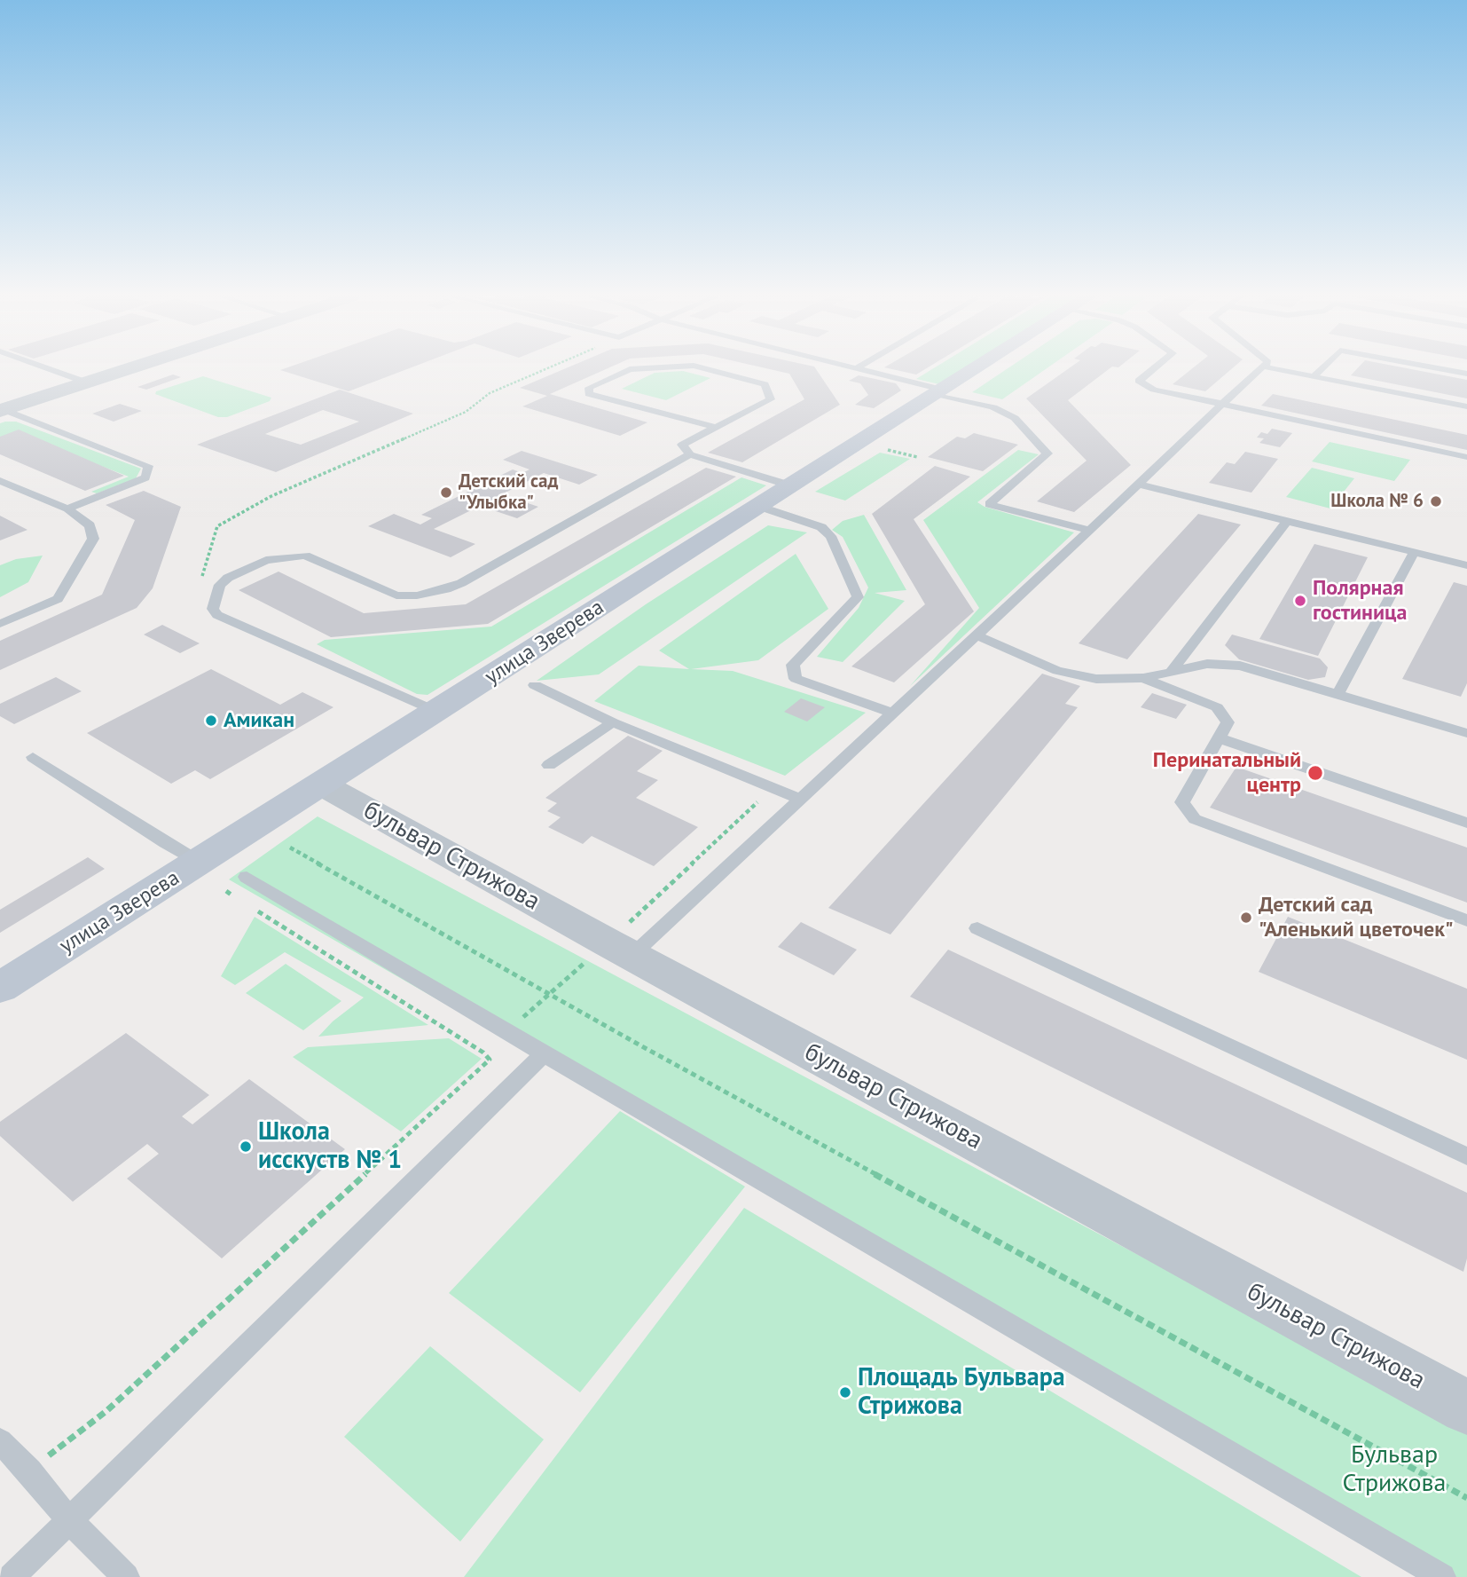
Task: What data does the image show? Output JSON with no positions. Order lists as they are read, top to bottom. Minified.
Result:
{"streets":{"main road":["улица Зверева"],"street":["бульвар Стрижова"]},"crossings":[["улица Зверева","бульвар Стрижова"]],"parks":["Бульвар Стрижова"],"places":["Детский сад \"Улыбка\"","Школа № 6","Полярная гостиница","Амикан","Перинатальный центр","Детский сад \"Аленький цветочек\"","Школа исскуств № 1","Площадь Бульвара Стрижова"]}
